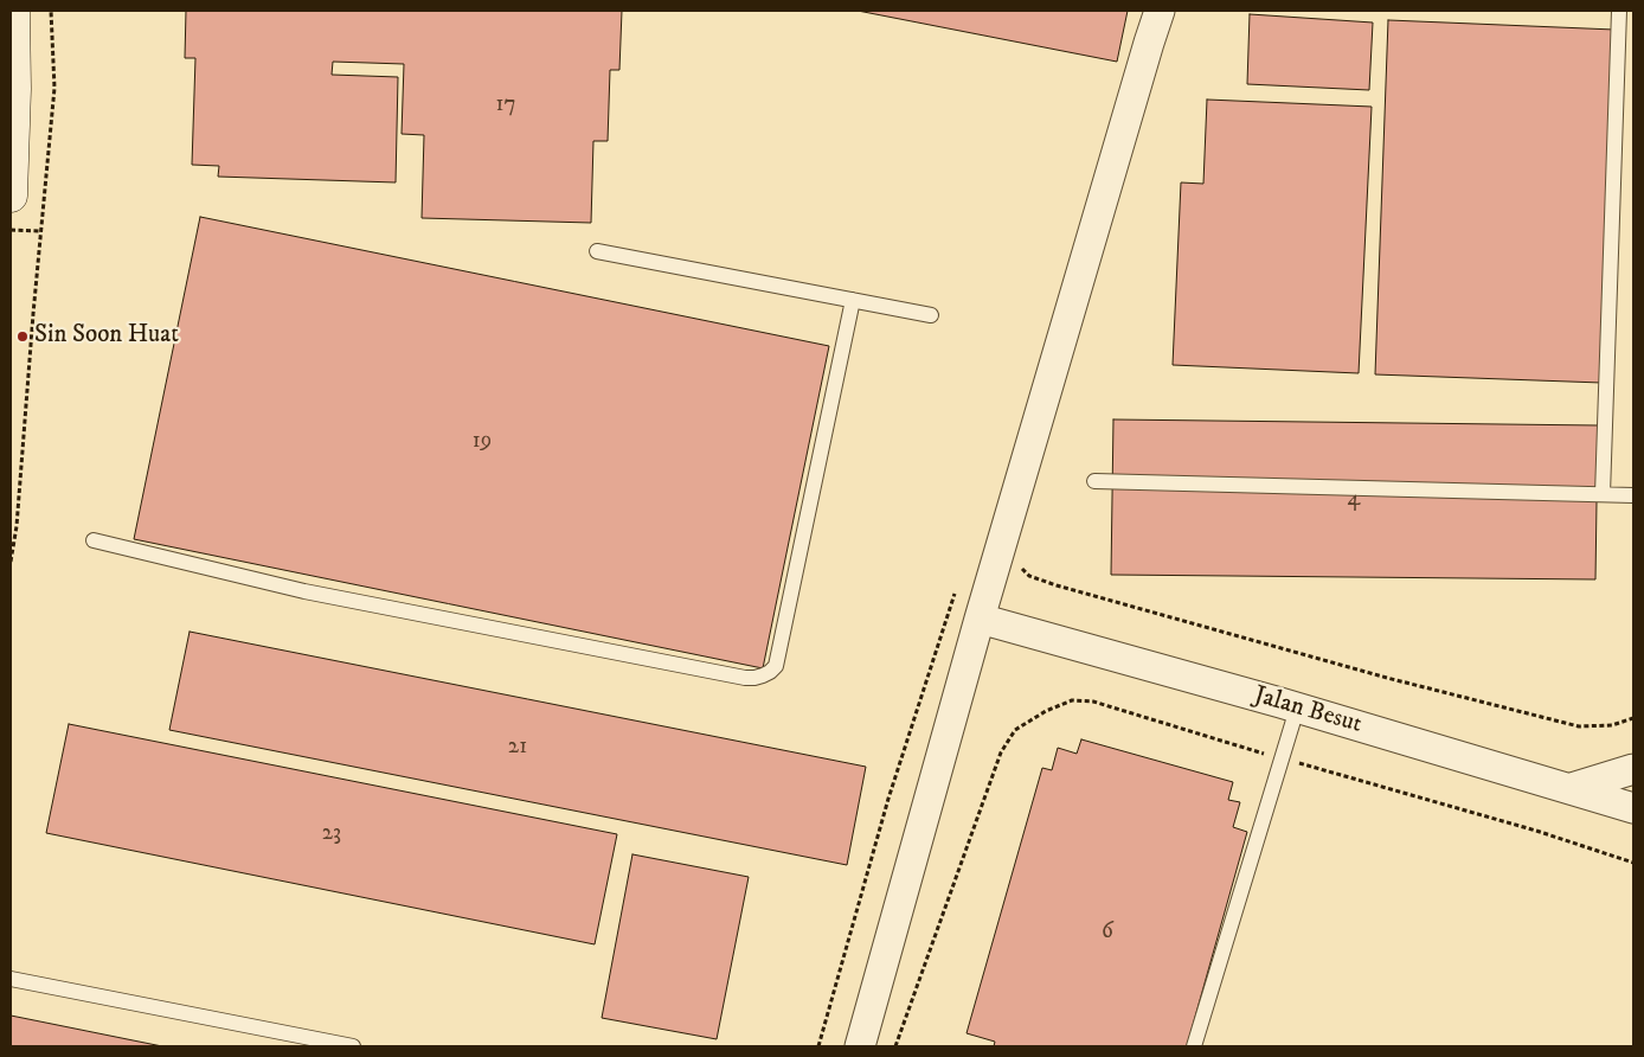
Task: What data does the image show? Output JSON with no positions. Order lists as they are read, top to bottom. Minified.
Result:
{"streets":{"street":["Jalan Besut"]},"places":["Sin Soon Huat"],"house_numbers":["17","19","4","21","23","6"]}
